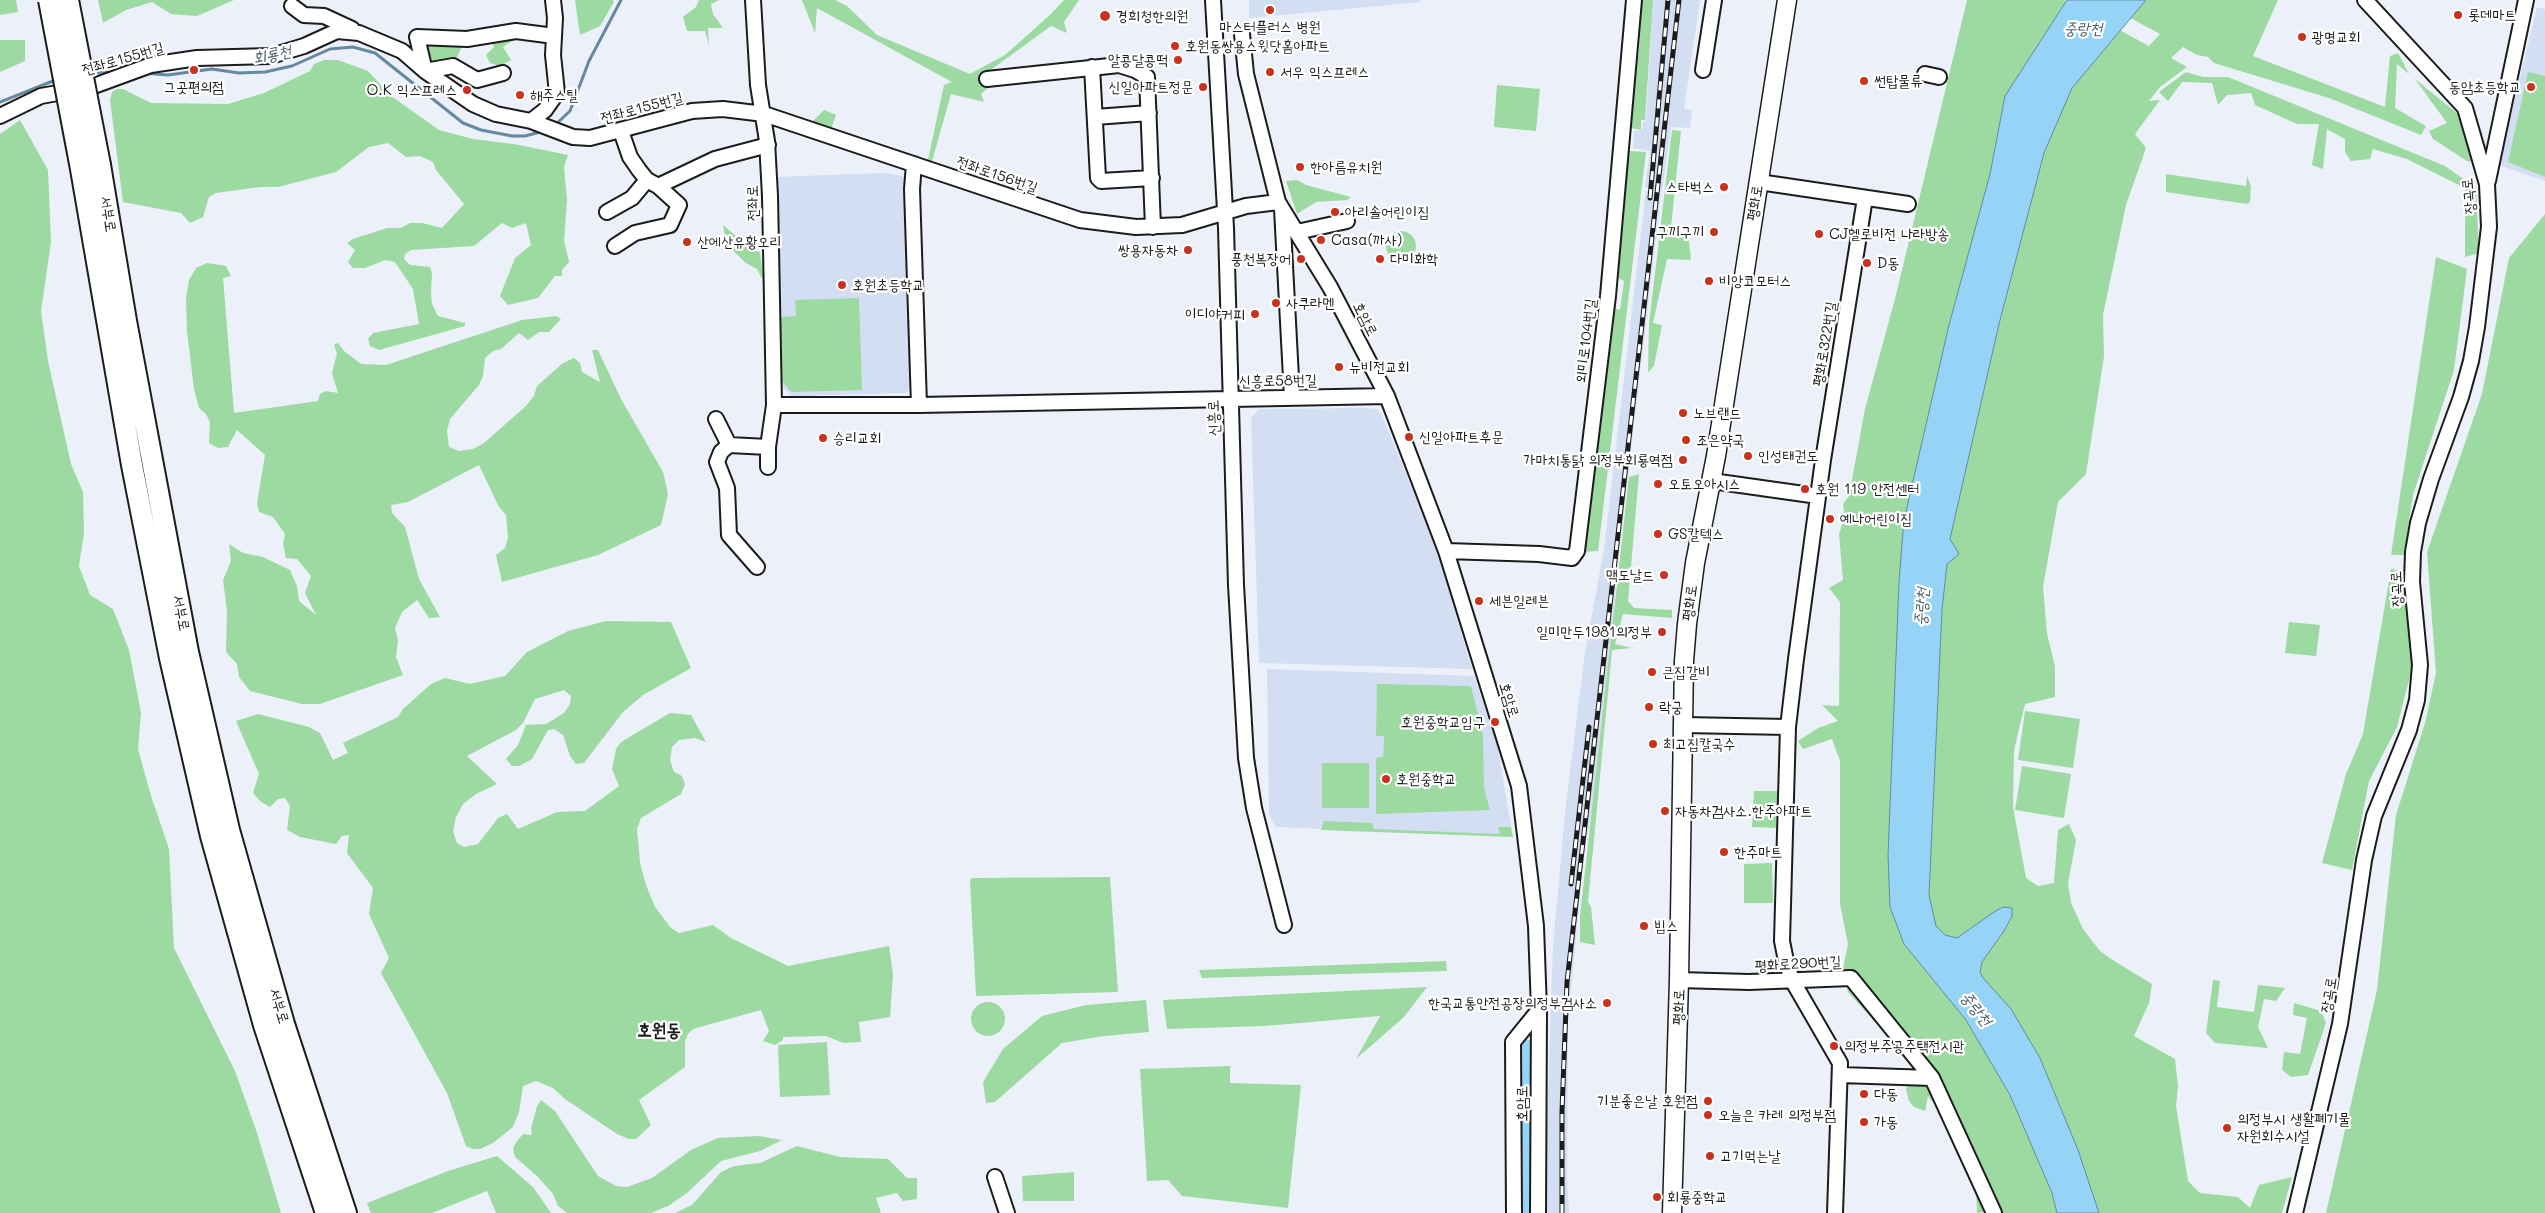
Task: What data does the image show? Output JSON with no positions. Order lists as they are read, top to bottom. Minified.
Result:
{"streets":{"highway":["서부로"],"main road":["평화로"],"street":["전좌로155번길","전좌로156번길","장곡로","전좌로","호암로","외미로104번길","평화로322번길","신흥로58번길","신흥로","평화로290번길"]},"crossings":[["전좌로155번길","전좌로156번길"],["전좌로155번길","전좌로"],["전좌로156번길","전좌로"],["전좌로156번길","호암로"],["전좌로156번길","신흥로"],["전좌로","신흥로58번길"],["평화로","평화로290번길"],["호암로","외미로104번길"],["호암로","신흥로58번길"],["평화로322번길","평화로290번길"],["신흥로58번길","신흥로"]],"districts":["호원동"],"water":["중랑천","회룡천"],"places":["마스터플러스 병원","롯데마트","경희청한의원","광명교회","호원동쌍용스윗닷홈아파트","알콩달콩떡","그곳편의점","서우 익스프레스","썬탑물류","신일아파트정문","동암초등학교","O.K 익스프레스","해주스틸","한아름유치원","스타벅스","아리솔어린이집","구끼구끼","CJ헬로비전 나라방송","Casa(까사)","산에산유황오리","쌍용자동차","풍천복장어","다미화학","D동","비앙코모터스","호원초등학교","사쿠라멘","이디야커피","뉴비전교회","노브랜드","신일아파트후문","승리교회","조은약국","인성태권도","가마치통닭 의정부회룡역점","오토오아시스","호원 119 안전센터","예나어린이집","GS칼텍스","맥도날드","세븐일레븐","일미만두1981의정부","큰집갈비","락궁","호원중학교입구","최고집칼국수","호원중학교","자동차검사소.한주아파트","한주마트","빕스","한국교통안전공장의정부검사소","의정부주공주택전시관","다동","기분좋은날 호원점","오늘은 카레 의정부점","가동","의정부시 생활폐기물 자원회수시설","고기먹는날","회룡중학교"]}
